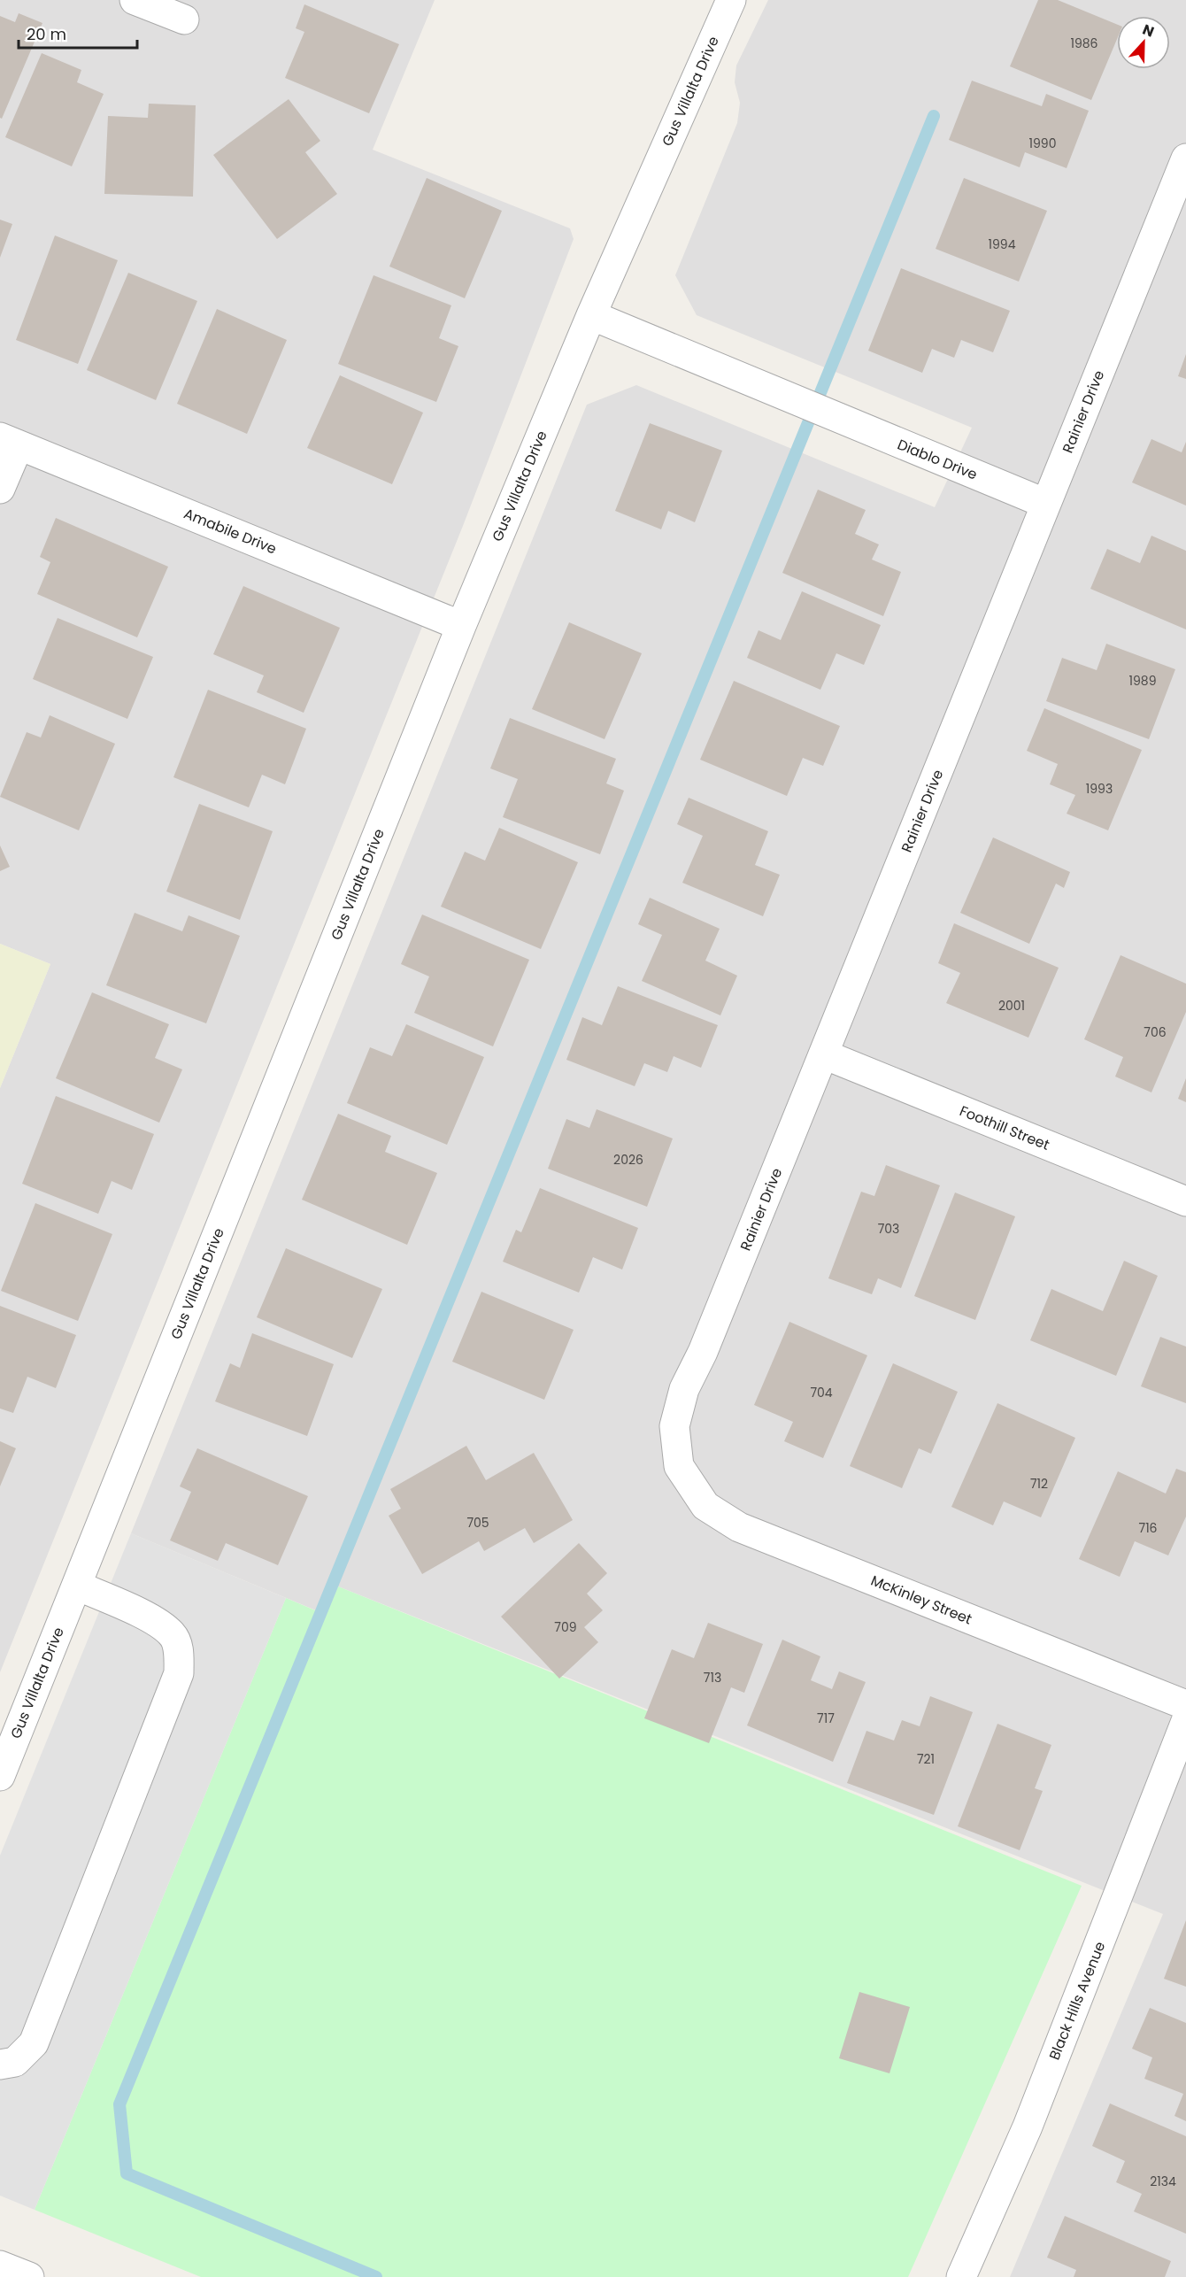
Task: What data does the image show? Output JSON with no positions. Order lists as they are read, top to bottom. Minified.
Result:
{"streets":{"street":["Gus Villalta Drive","Rainier Drive","Diablo Drive","Amabile Drive","Foothill Street","McKinley Street","Black Hills Avenue"]},"crossings":[["Gus Villalta Drive","Diablo Drive"],["Gus Villalta Drive","Amabile Drive"],["Rainier Drive","Diablo Drive"],["Rainier Drive","Foothill Street"],["Rainier Drive","McKinley Street"]],"house_numbers":["1986","1990","1994","1989","1993","2001","706","2026","703","704","712","705","716","709","713","717","721","2134"],"scale_bar":"20 m","north":"top"}
